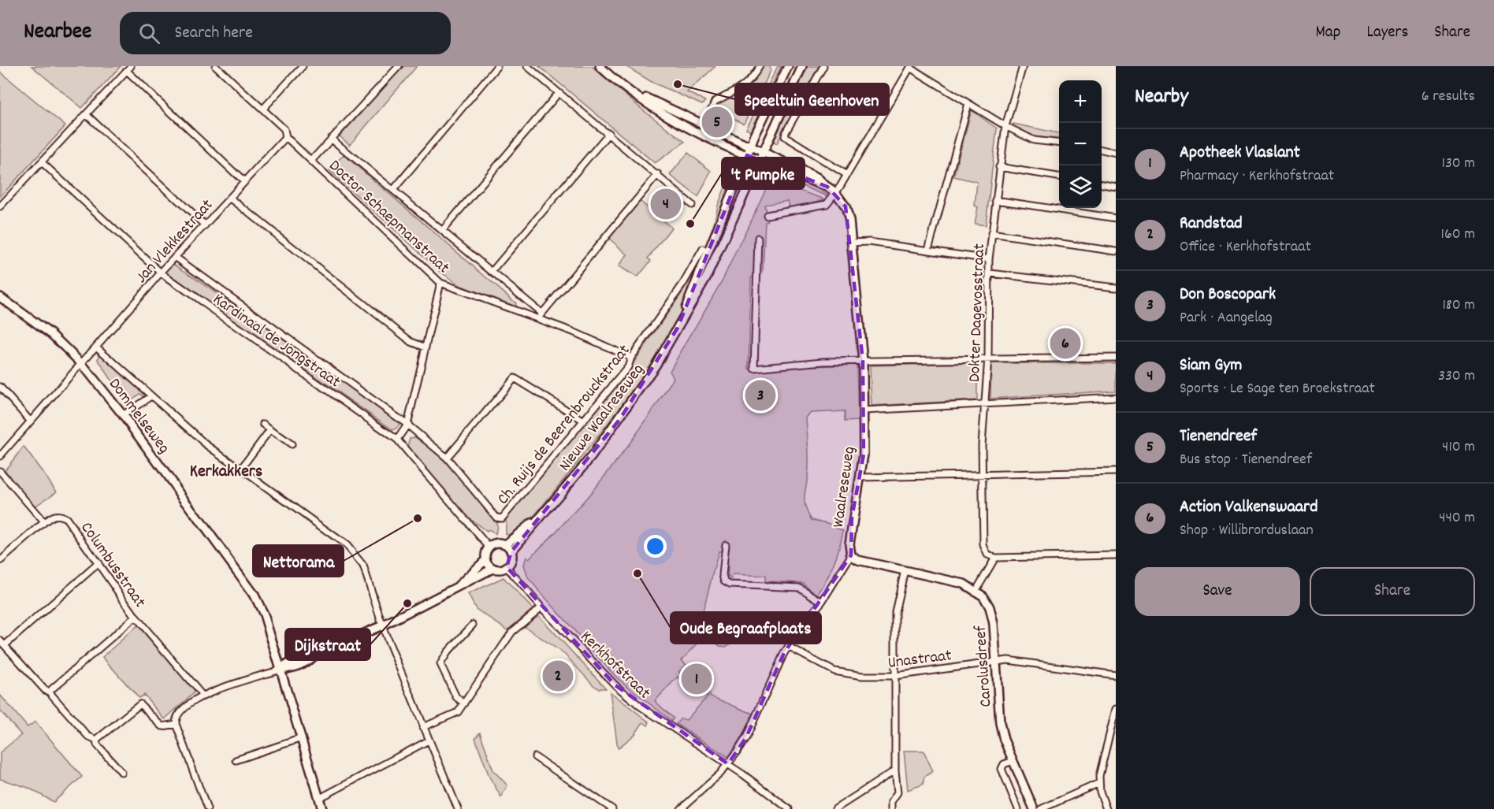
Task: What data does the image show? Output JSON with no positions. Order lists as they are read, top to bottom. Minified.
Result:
{"streets":{"street":["Doctor Schaepmanstraat","Jan Vlekkestraat","Dokter Dagevosstraat","Kardinaal de Jongstraat","Dommelseweg","Nieuwe Waalreseweg","Ch. Ruijs de Beerenbrouckstraat","Waalreseweg","Columbusstraat","Unastraat","Kerkhofstraat","Carolusdreef"]},"crossings":[["Doctor Schaepmanstraat","Jan Vlekkestraat"],["Doctor Schaepmanstraat","Ch. Ruijs de Beerenbrouckstraat"],["Jan Vlekkestraat","Kardinaal de Jongstraat"],["Jan Vlekkestraat","Dommelseweg"],["Kardinaal de Jongstraat","Nieuwe Waalreseweg"],["Kardinaal de Jongstraat","Ch. Ruijs de Beerenbrouckstraat"],["Kardinaal de Jongstraat","Kerkhofstraat"],["Nieuwe Waalreseweg","Waalreseweg"],["Nieuwe Waalreseweg","Kerkhofstraat"],["Unastraat","Carolusdreef"]],"districts":["Kerkakkers"],"places":["Speeltuin Geenhoven","'t Pumpke","Nettorama","Oude Begraafplaats","Dijkstraat"],"page":{"header":"Nearbee","search":"Search here","nav":["Map","Layers","Share"],"heading":["Nearby","6 results"],"map_buttons":["+","−"],"pins":["5","4","6","3","2","1"],"list":[{"mark":"1","name":"Apotheek Vlaslant","note":"Pharmacy · Kerkhofstraat","value":"130 m"},{"mark":"2","name":"Randstad","note":"Office · Kerkhofstraat","value":"160 m"},{"mark":"3","name":"Don Boscopark","note":"Park · Aangelag","value":"180 m"},{"mark":"4","name":"Siam Gym","note":"Sports · Le Sage ten Broekstraat","value":"330 m"},{"mark":"5","name":"Tienendreef","note":"Bus stop · Tienendreef","value":"410 m"},{"mark":"6","name":"Action Valkenswaard","note":"Shop · Willibrorduslaan","value":"440 m"}],"buttons":["Save","Share"]}}
